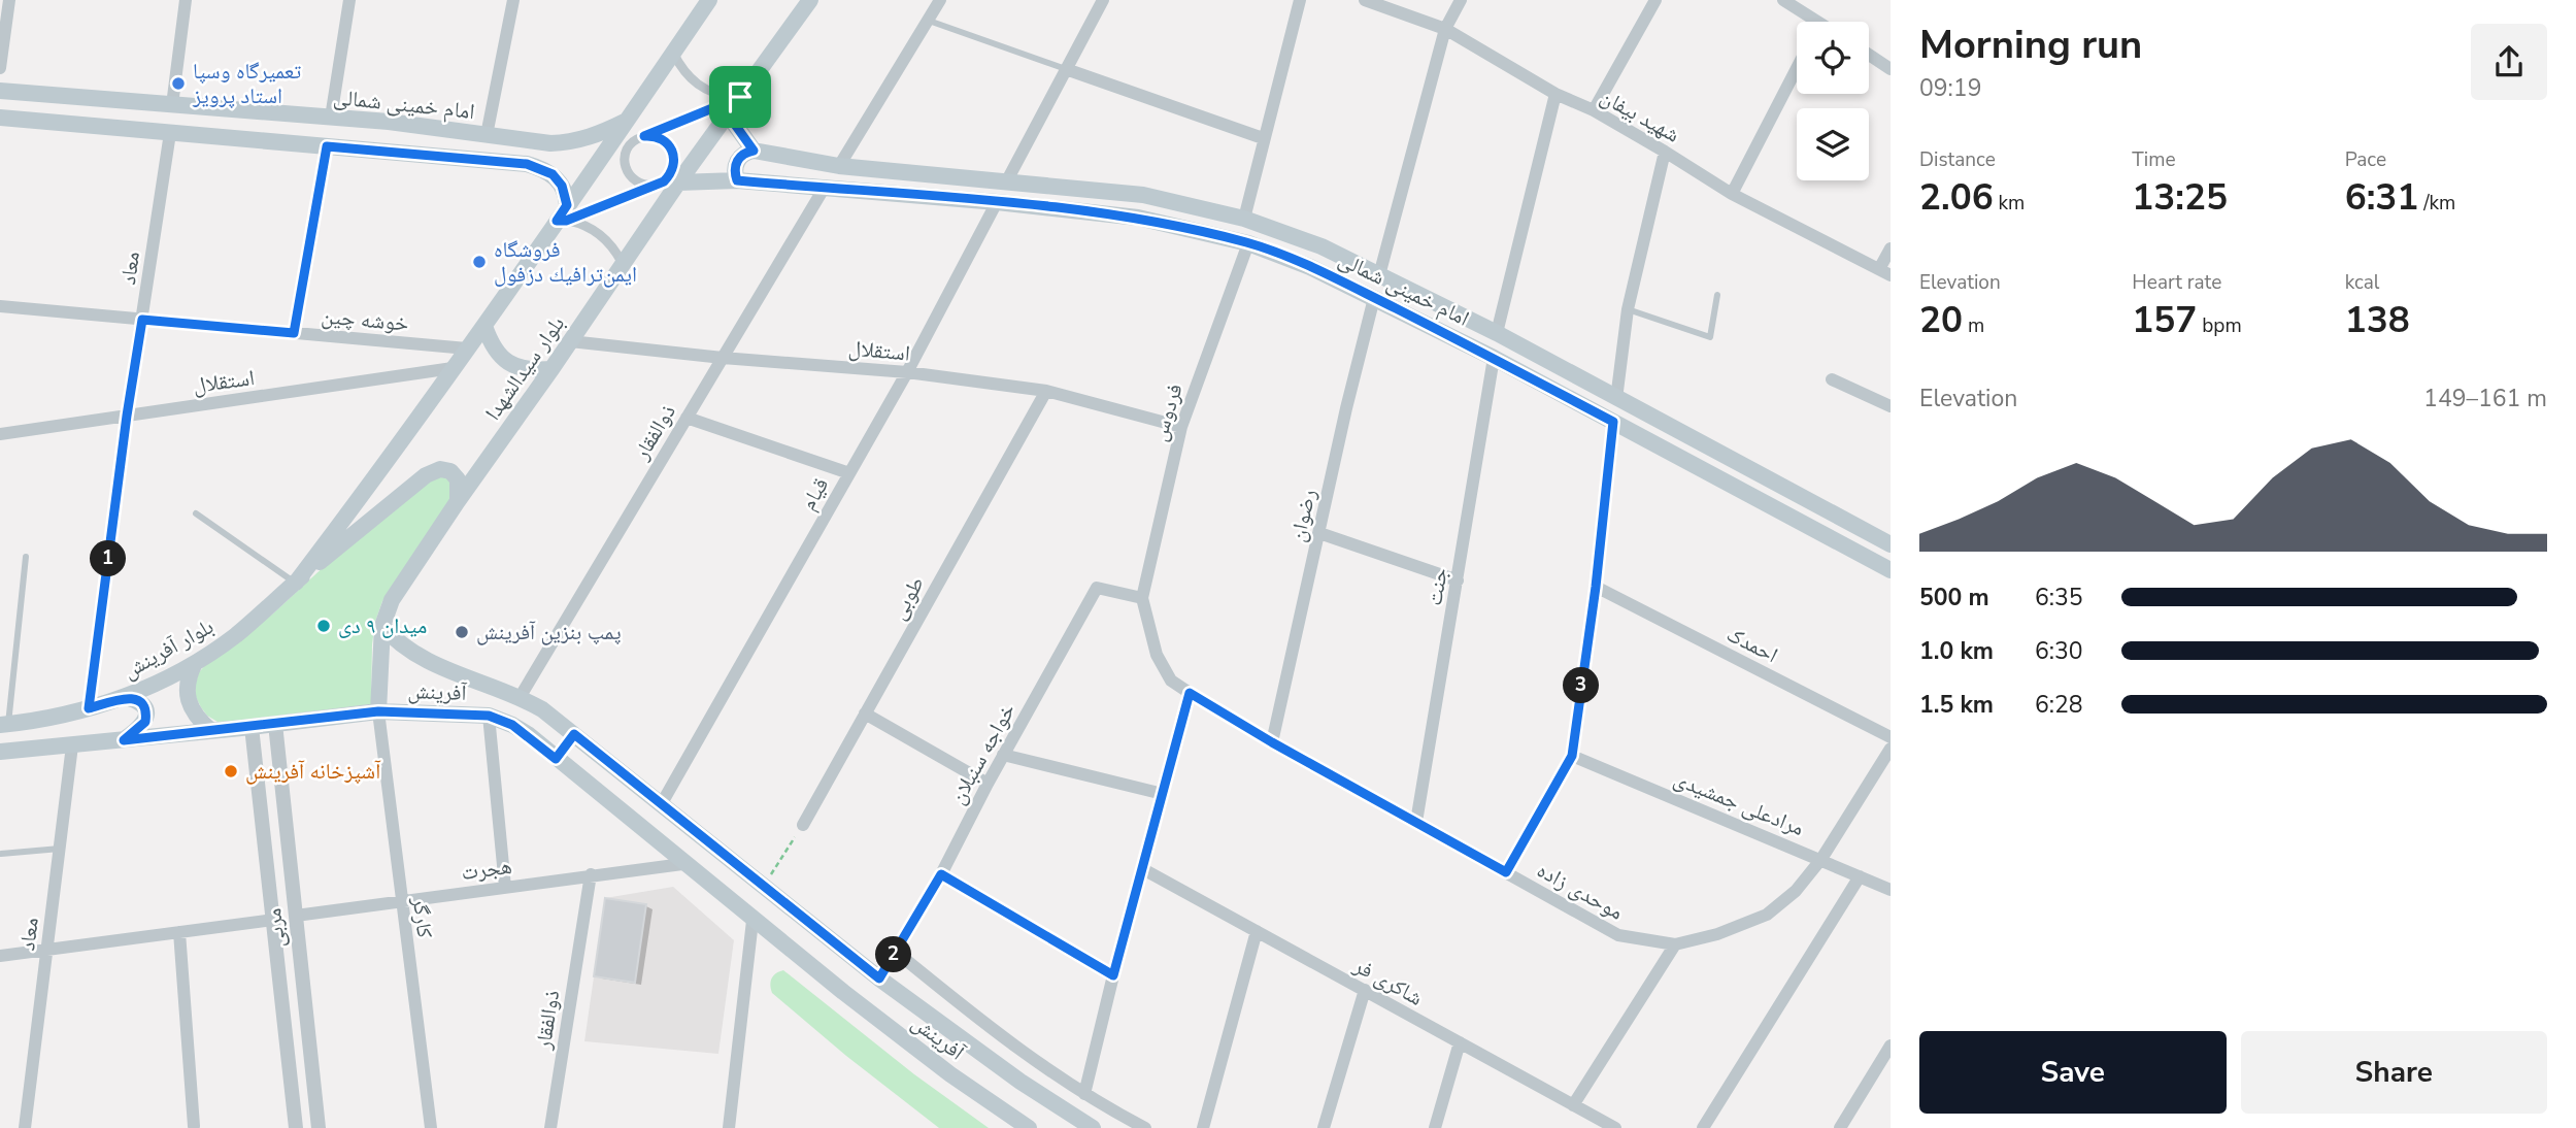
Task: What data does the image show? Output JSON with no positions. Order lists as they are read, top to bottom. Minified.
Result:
{"streets":{"main road":["امام خمینی شمالی","بلوار سیدالشهدا","بلوار آفرینش","آفرینش"],"street":["شهید بیفان","معاد","خوشه چین","استقلال","فردوس","ذوالفقار","قیام","رضوان","جنت","طوبی","احمدک","خواجه سنبلان","مرادعلی جمشیدی","هجرت","موحدی زاده","کارگر","مربی","شاکری فر"]},"crossings":[["امام خمینی شمالی","بلوار سیدالشهدا"],["امام خمینی شمالی","فردوس"],["امام خمینی شمالی","ذوالفقار"],["امام خمینی شمالی","قیام"],["امام خمینی شمالی","رضوان"],["امام خمینی شمالی","جنت"],["معاد","خوشه چین"],["معاد","استقلال"],["معاد","بلوار آفرینش"],["استقلال","بلوار سیدالشهدا"],["استقلال","فردوس"],["استقلال","ذوالفقار"],["استقلال","قیام"],["استقلال","طوبی"],["بلوار سیدالشهدا","آفرینش"],["بلوار سیدالشهدا","کارگر"],["فردوس","خواجه سنبلان"],["فردوس","موحدی زاده"],["ذوالفقار","آفرینش"],["ذوالفقار","هجرت"],["قیام","آفرینش"],["رضوان","موحدی زاده"],["جنت","موحدی زاده"],["آفرینش","خواجه سنبلان"],["آفرینش","هجرت"],["آفرینش","کارگر"],["آفرینش","مربی"],["خواجه سنبلان","موحدی زاده"],["مرادعلی جمشیدی","موحدی زاده"],["هجرت","کارگر"],["هجرت","مربی"]],"places":["تعمیرگاه وسپا استاد پرویز","فروشگاه ايمن‌ترافيك دزفول","میدان ۹ دی","پمپ بنزین آفرینش","آشپزخانه آفرینش"],"page":{"heading":["Morning run","09:19"],"stats":[["Distance","2.06 km"],["Time","13:25"],["Pace","6:31 /km"],["Elevation","20 m"],["Heart rate","157 bpm"],["kcal","138"]],"chart":["Elevation","149–161 m"],"pins":["1","3","2"],"list":[{"name":"500 m","note":"6:35"},{"name":"1.0 km","note":"6:30"},{"name":"1.5 km","note":"6:28"}],"buttons":["Save","Share"]}}
